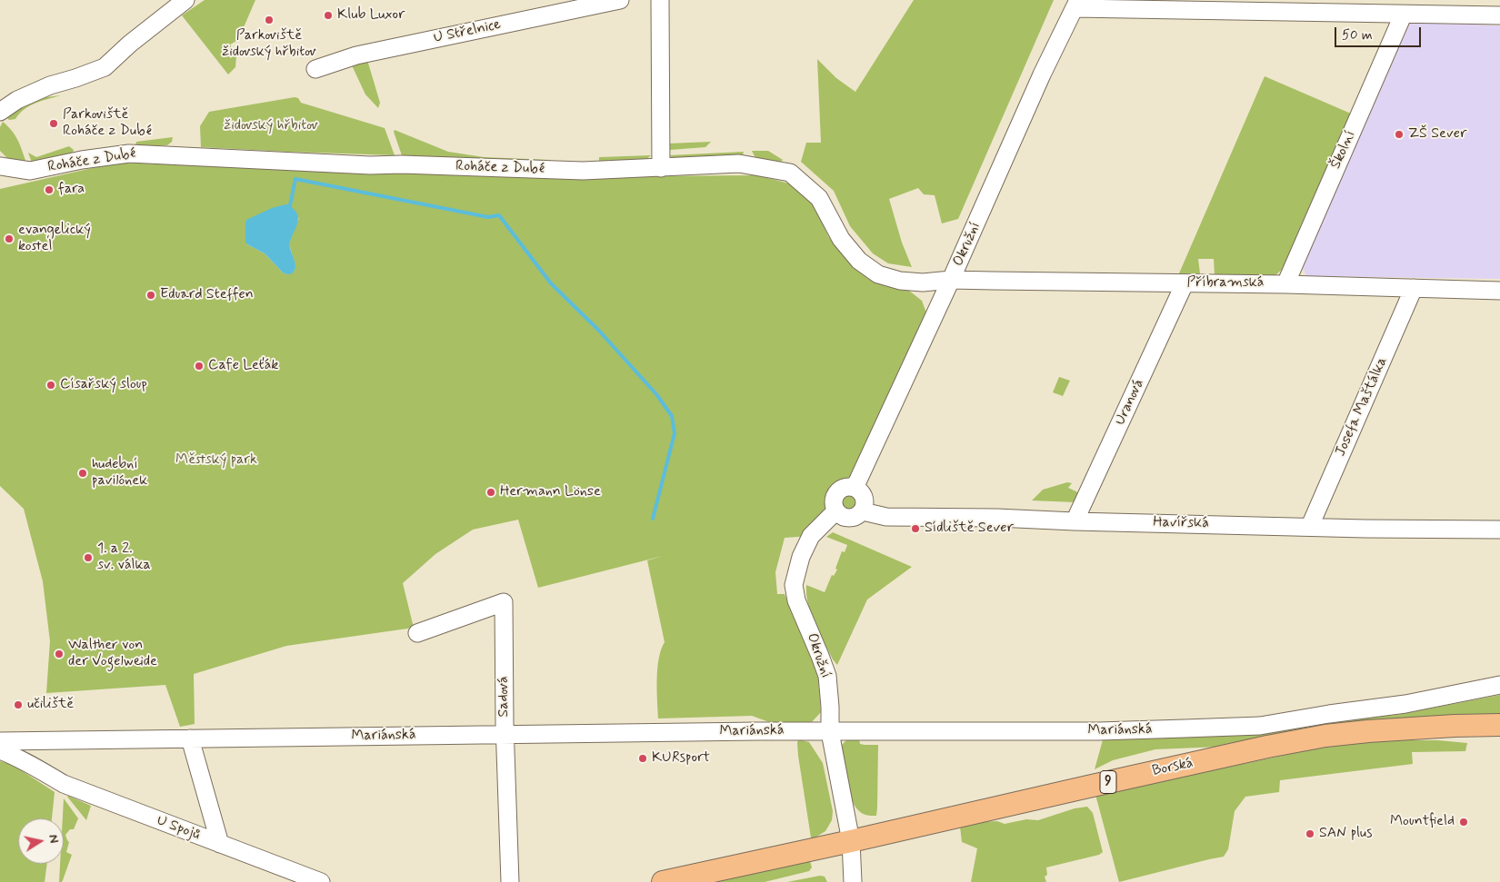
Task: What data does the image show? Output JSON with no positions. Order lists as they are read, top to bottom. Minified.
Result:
{"streets":{"main road":["Borská","9"],"street":["U Střelnice","Školní","Roháče z Dubé","Okružní","Příbramská","Uranová","Josefa Maštálka","Havířská","Sadová","Mariánská","U Spojů"]},"crossings":[["Školní","Příbramská"],["Roháče z Dubé","Okružní"],["Roháče z Dubé","Příbramská"],["Okružní","Příbramská"],["Okružní","Havířská"],["Okružní","Mariánská"],["Okružní","Borská"],["Okružní","9"],["Příbramská","Uranová"],["Příbramská","Josefa Maštálka"],["Uranová","Havířská"],["Josefa Maštálka","Havířská"],["Sadová","Mariánská"],["Borská","9"]],"parks":["židovský hřbitov","Městský park"],"places":["Klub Luxor","Parkoviště židovský hřbitov","Parkoviště Roháče z Dubé","ZŠ Sever","fara","evangelický kostel","Eduard Steffen","Cafe Leťák","Císařský sloup","hudební pavilónek","Hermann Lönse","Sídliště Sever","1. a 2. sv. válka","Walther von der Vogelweide","učiliště","KURsport","Mountfield","SAN plus"],"scale_bar":"50 m","north":"right"}
